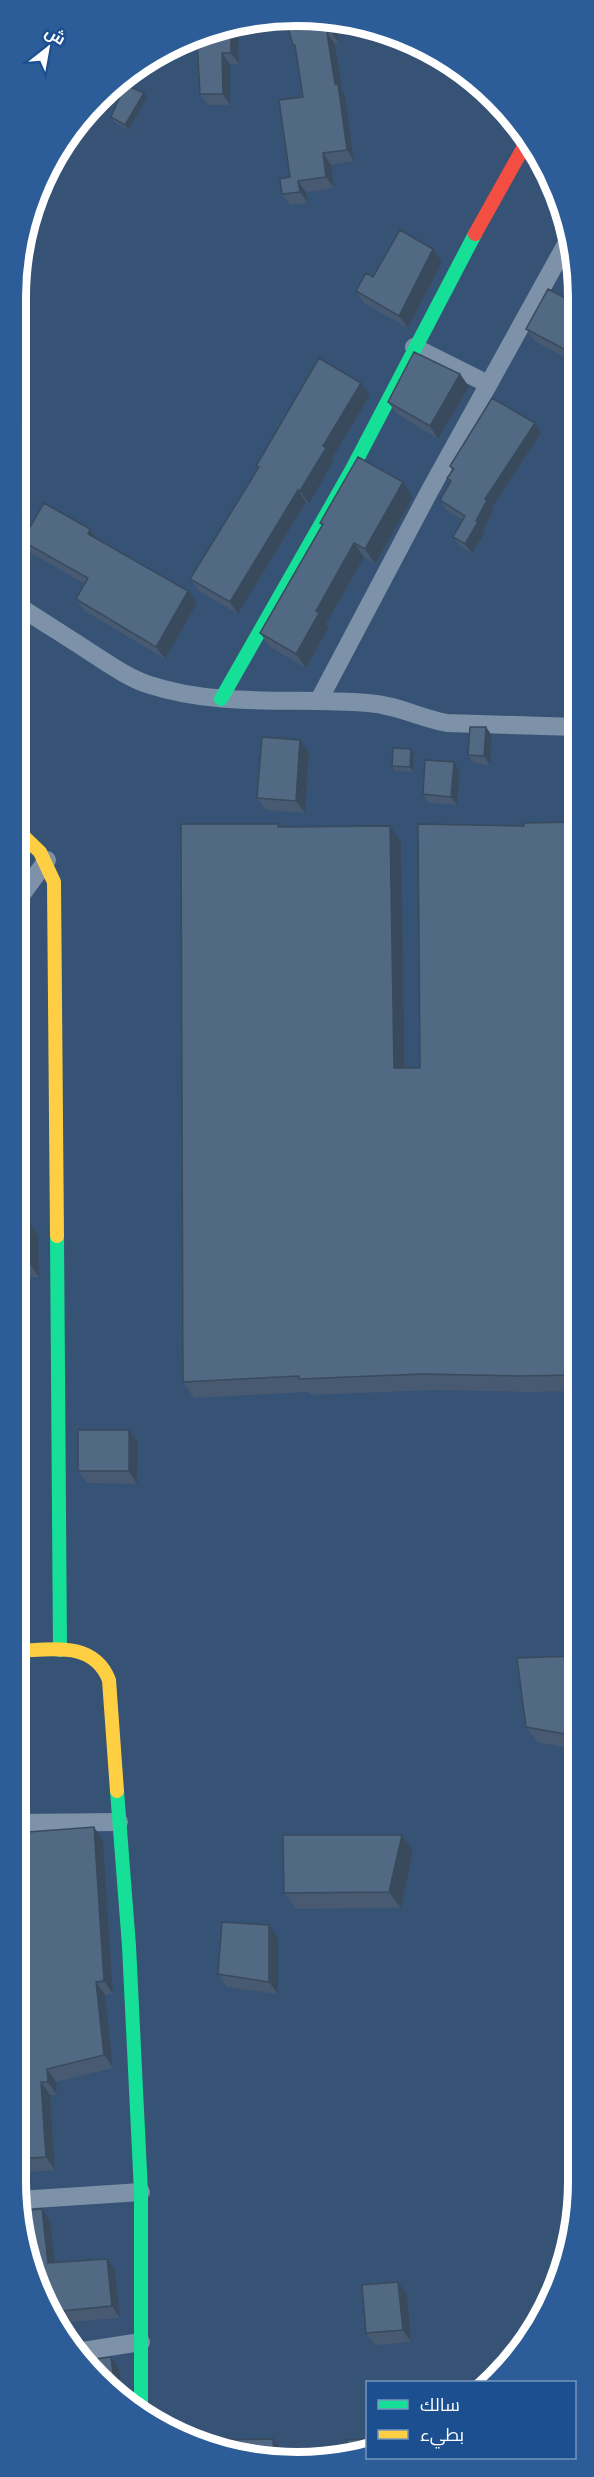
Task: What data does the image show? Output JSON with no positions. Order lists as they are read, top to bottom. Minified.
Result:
{"legend":["سالك","بطيء"],"north":"top right"}
